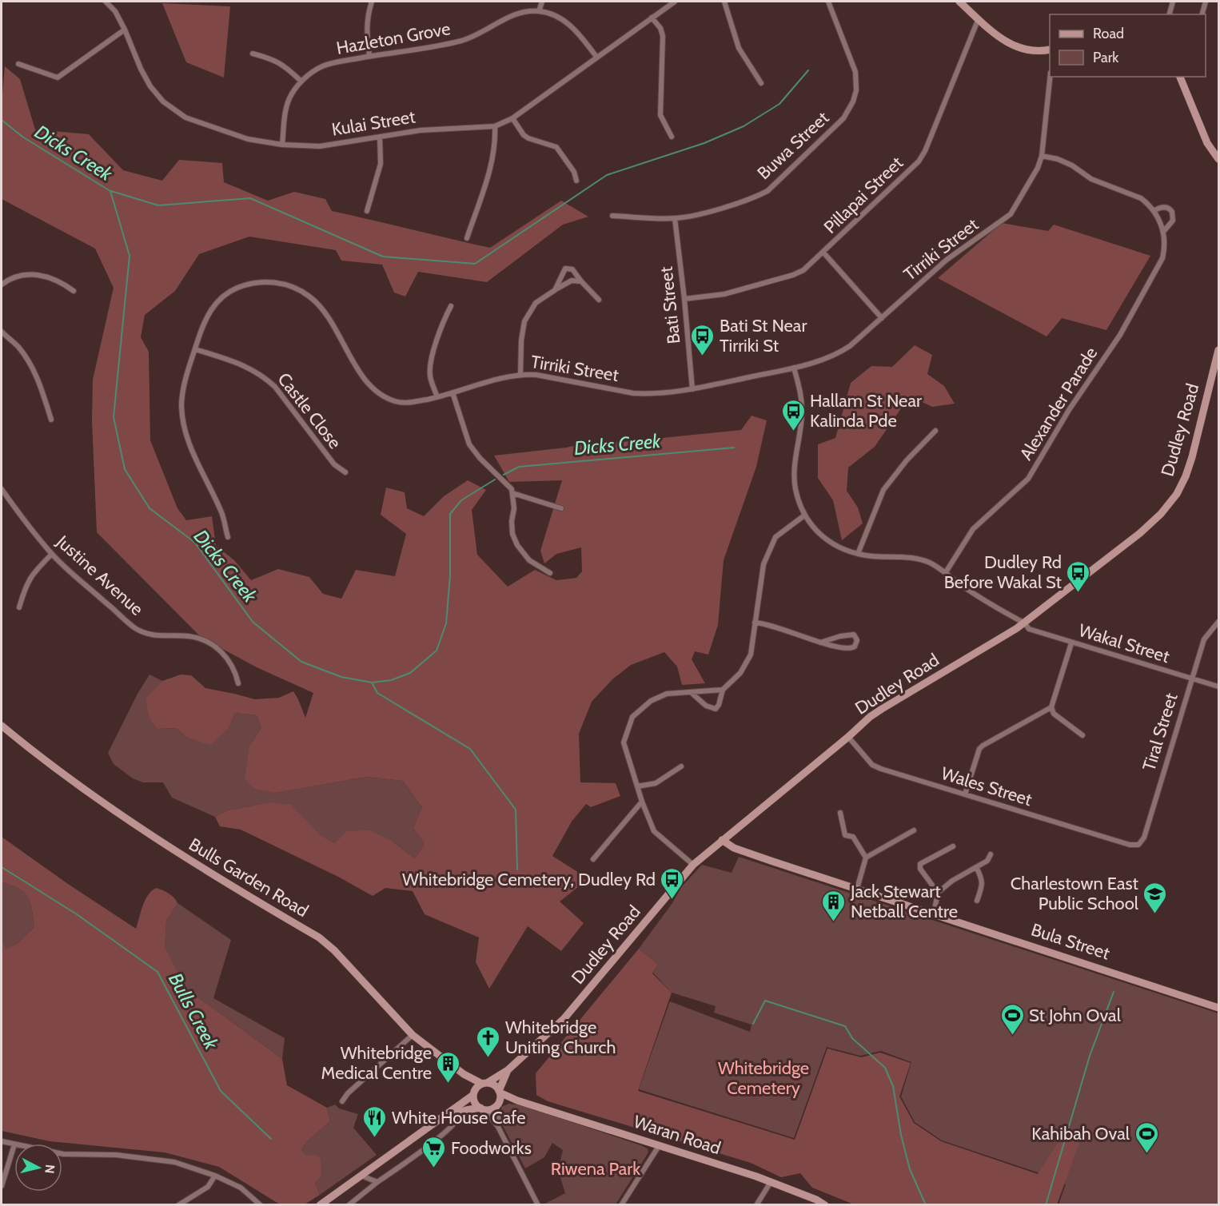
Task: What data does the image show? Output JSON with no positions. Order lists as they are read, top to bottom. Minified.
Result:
{"streets":{"main road":["Dudley Road","Bulls Garden Road","Bula Street","Waran Road"],"street":["Hazleton Grove","Kulai Street","Buwa Street","Pillapai Street","Tirriki Street","Bati Street","Alexander Parade","Castle Close","Justine Avenue","Wakal Street","Tiral Street","Wales Street"]},"crossings":[["Hazleton Grove","Kulai Street"],["Buwa Street","Bati Street"],["Pillapai Street","Bati Street"],["Tirriki Street","Bati Street"],["Tirriki Street","Alexander Parade"],["Tirriki Street","Castle Close"],["Alexander Parade","Wakal Street"],["Dudley Road","Wakal Street"],["Dudley Road","Wales Street"],["Dudley Road","Bulls Garden Road"],["Dudley Road","Bula Street"],["Dudley Road","Waran Road"],["Wakal Street","Tiral Street"],["Tiral Street","Wales Street"],["Bulls Garden Road","Waran Road"]],"water":["Dicks Creek","Bulls Creek"],"parks":["Whitebridge Cemetery","Riwena Park"],"places":{"bus stop":["Bati St Near Tirriki St","Hallam St Near Kalinda Pde","Dudley Rd Before Wakal St","Whitebridge Cemetery, Dudley Rd"],"school or university":["Charlestown East Public School"],"building":["Jack Stewart Netball Centre","Whitebridge Medical Centre"],"sports":["St John Oval","Kahibah Oval"],"church":["Whitebridge Uniting Church"],"restaurant":["White House Cafe"],"supermarket":["Foodworks"]},"legend":["Road","Park"],"north":"right"}
